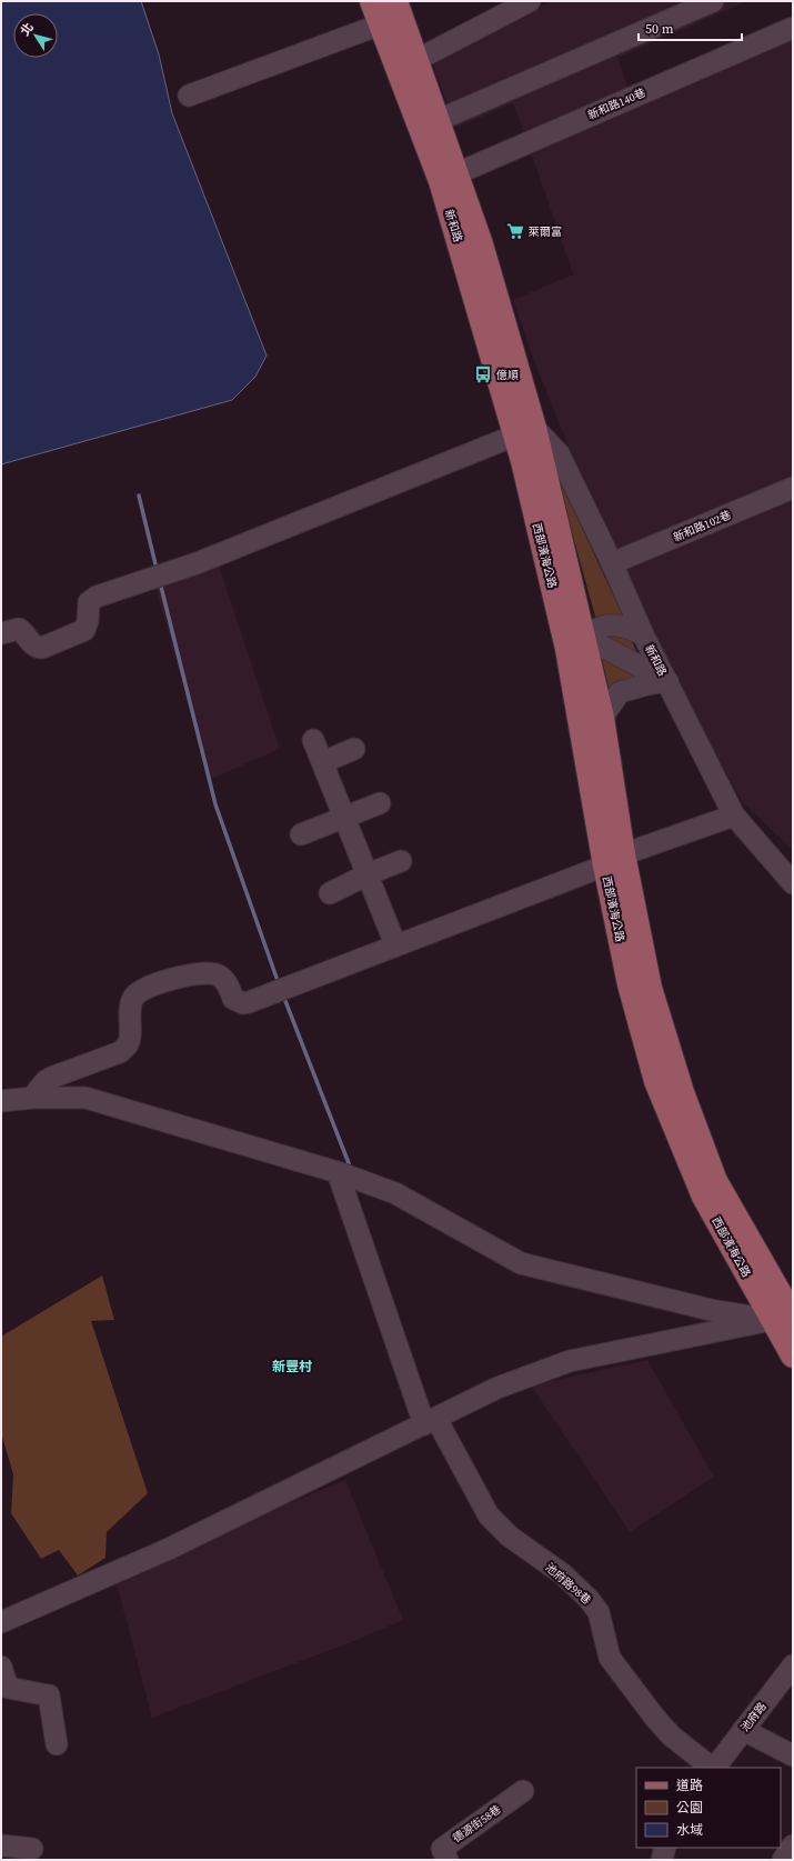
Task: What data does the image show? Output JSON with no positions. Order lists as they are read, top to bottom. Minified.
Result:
{"streets":{"main road":["新和路","西部濱海公路"],"street":["新和路140巷","新和路102巷","池府路98巷","池府路","德源街58巷"]},"crossings":[["新和路140巷","新和路"],["新和路","新和路102巷"],["新和路","西部濱海公路"]],"districts":["新豐村"],"places":{"supermarket":["萊爾富"],"bus stop":["億順"]},"legend":["道路","公園","水域"],"scale_bar":"50 m","north":"top left"}
